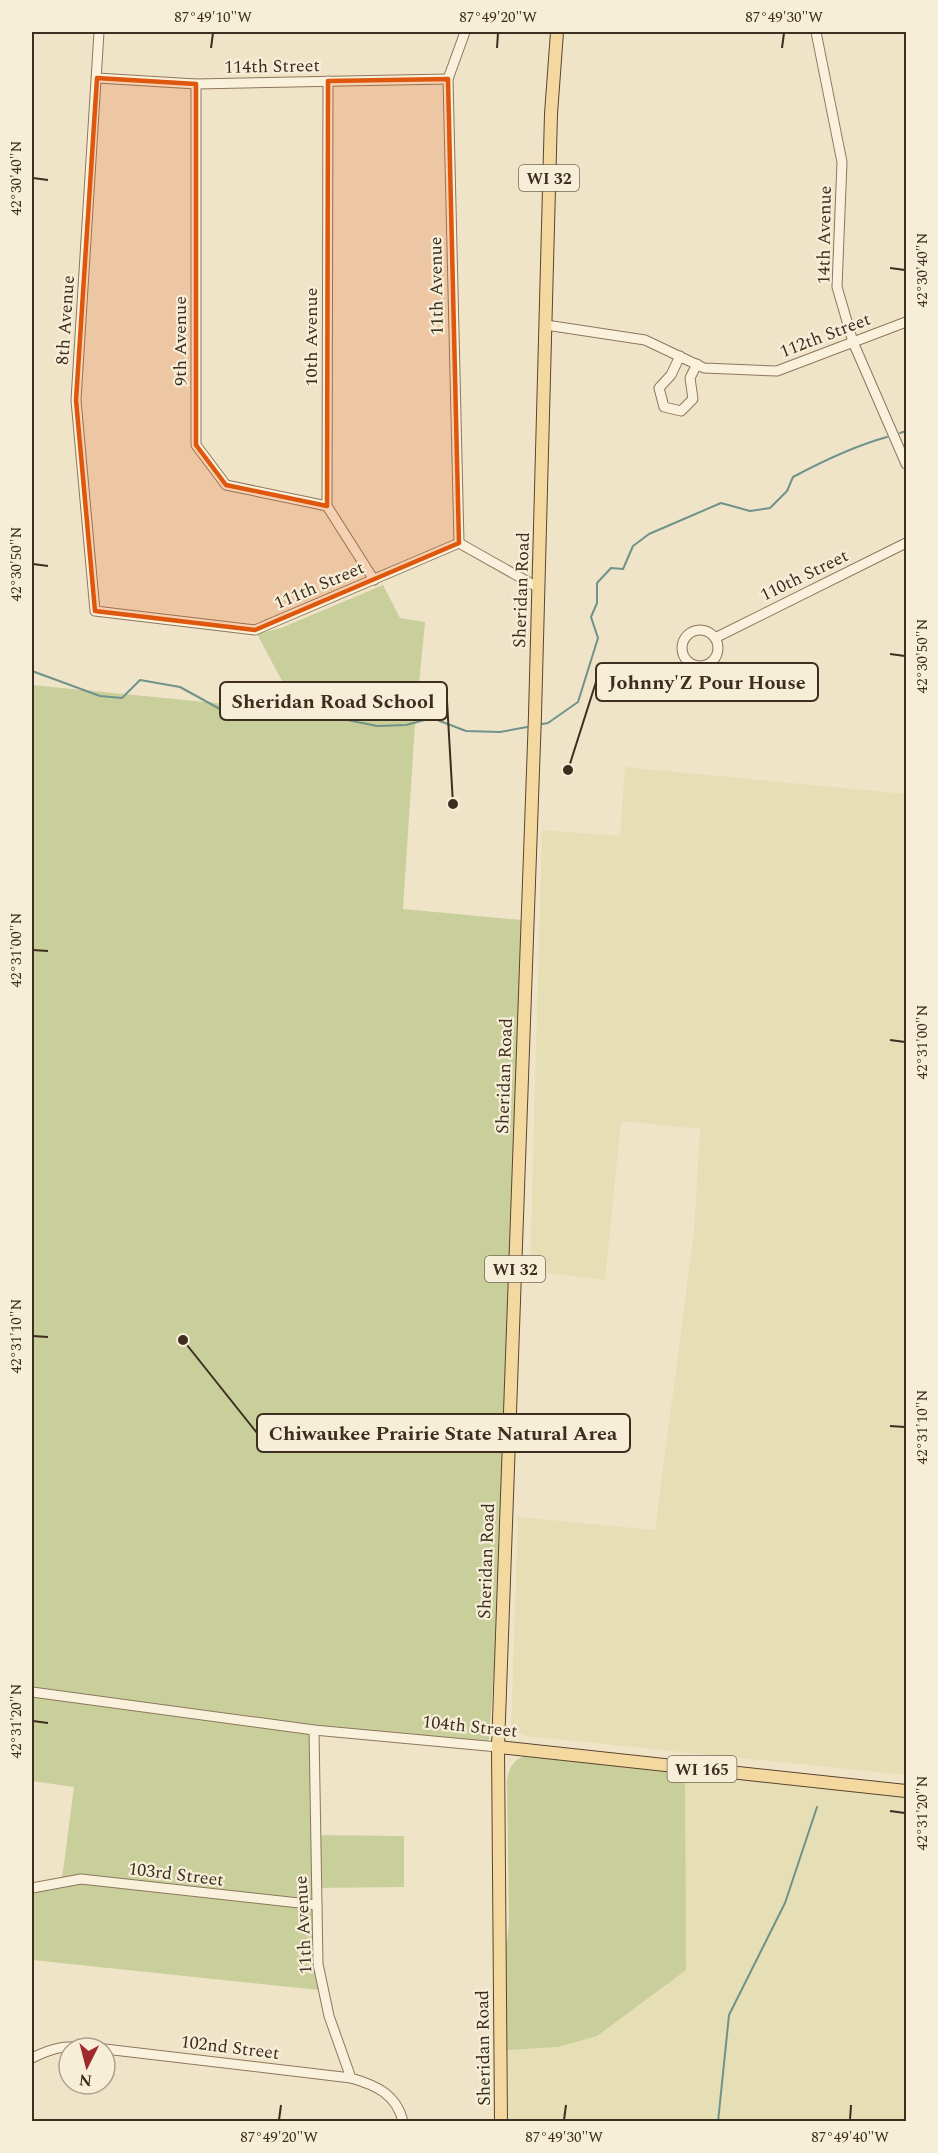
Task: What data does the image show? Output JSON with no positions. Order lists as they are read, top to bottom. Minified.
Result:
{"streets":{"main road":["WI 32","Sheridan Road","104th Street","WI 165"],"street":["114th Street","14th Avenue","11th Avenue","8th Avenue","112th Street","10th Avenue","9th Avenue","110th Street","111th Street","103rd Street","102nd Street"]},"crossings":[["114th Street","11th Avenue"],["114th Street","8th Avenue"],["114th Street","10th Avenue"],["114th Street","9th Avenue"],["14th Avenue","112th Street"],["11th Avenue","111th Street"],["11th Avenue","104th Street"],["11th Avenue","103rd Street"],["11th Avenue","102nd Street"],["8th Avenue","111th Street"],["112th Street","Sheridan Road"],["10th Avenue","9th Avenue"],["Sheridan Road","104th Street"]],"places":["Johnny'Z Pour House","Sheridan Road School","Chiwaukee Prairie State Natural Area"],"north":"bottom","coordinates":["87°49'10\"W","87°49'20\"W","87°49'30\"W","42°30'40\"N","42°30'50\"N","42°31'00\"N","42°31'10\"N","42°31'20\"N","87°49'40\"W"]}
